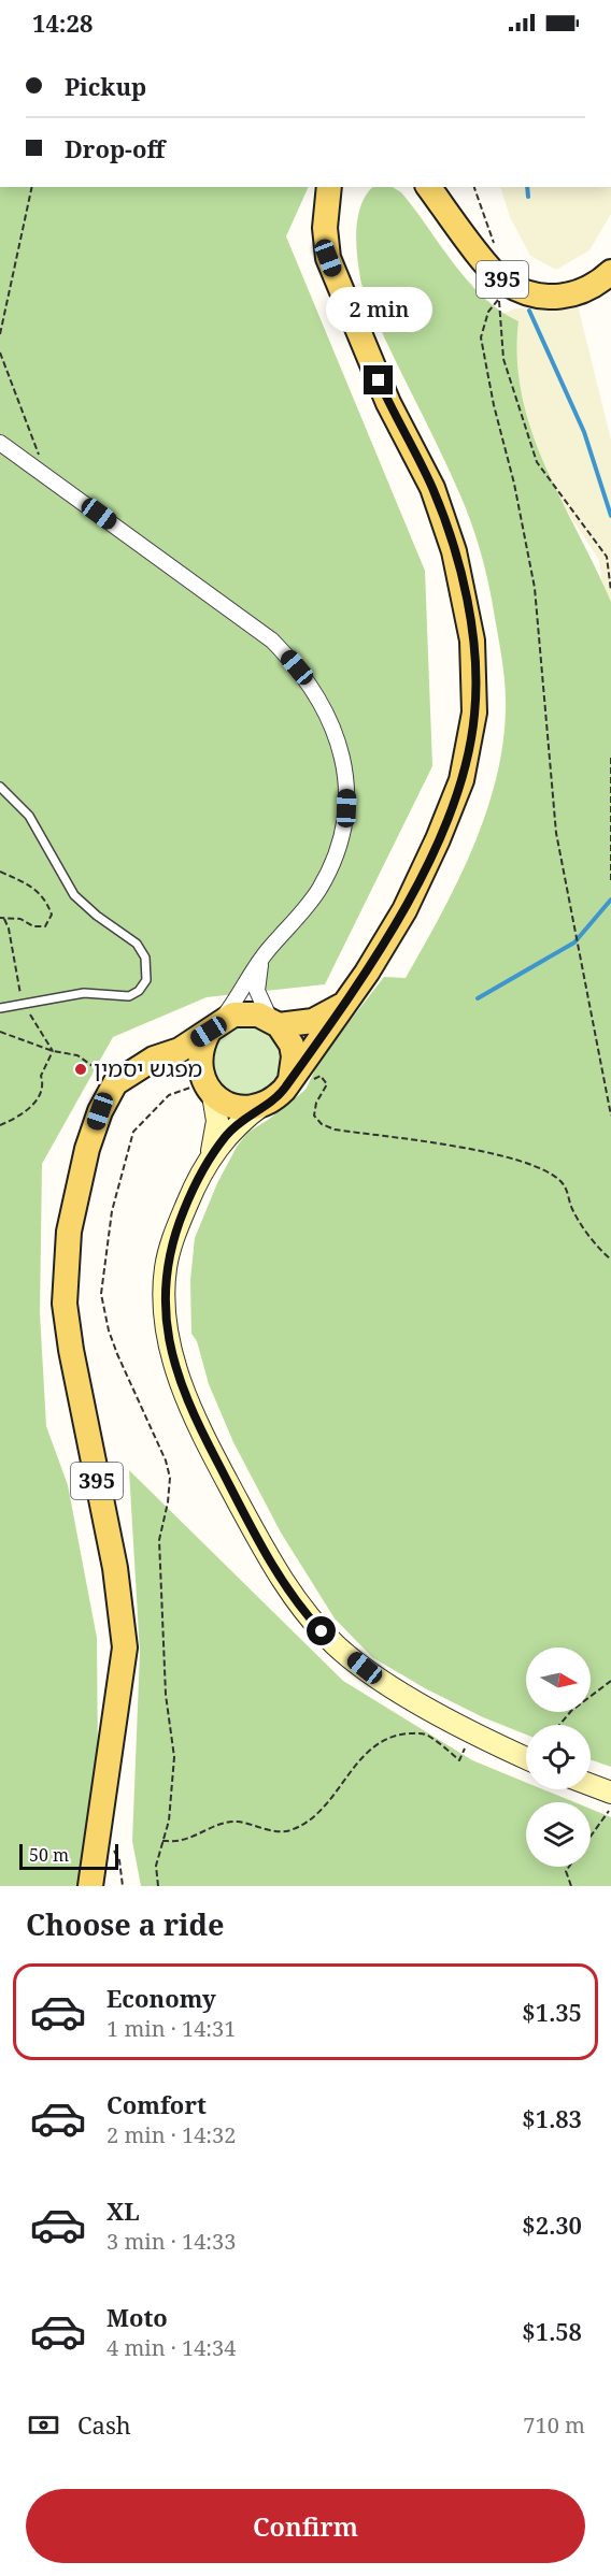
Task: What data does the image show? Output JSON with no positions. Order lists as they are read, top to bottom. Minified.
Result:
{"streets":{"main road":["395"]},"places":["מפגש יסמין"],"scale_bar":"50 m","north":"right","page":{"status":"14:28","banner":["Pickup","Drop-off"],"bubble":"2 min","scale":"50 m","heading":"Choose a ride","list":[{"name":"Economy","note":"1 min · 14:31","value":"$1.35"},{"name":"Comfort","note":"2 min · 14:32","value":"$1.83"},{"name":"XL","note":"3 min · 14:33","value":"$2.30"},{"name":"Moto","note":"4 min · 14:34","value":"$1.58"}],"pay":["Cash","710 m"],"buttons":"Confirm"}}
